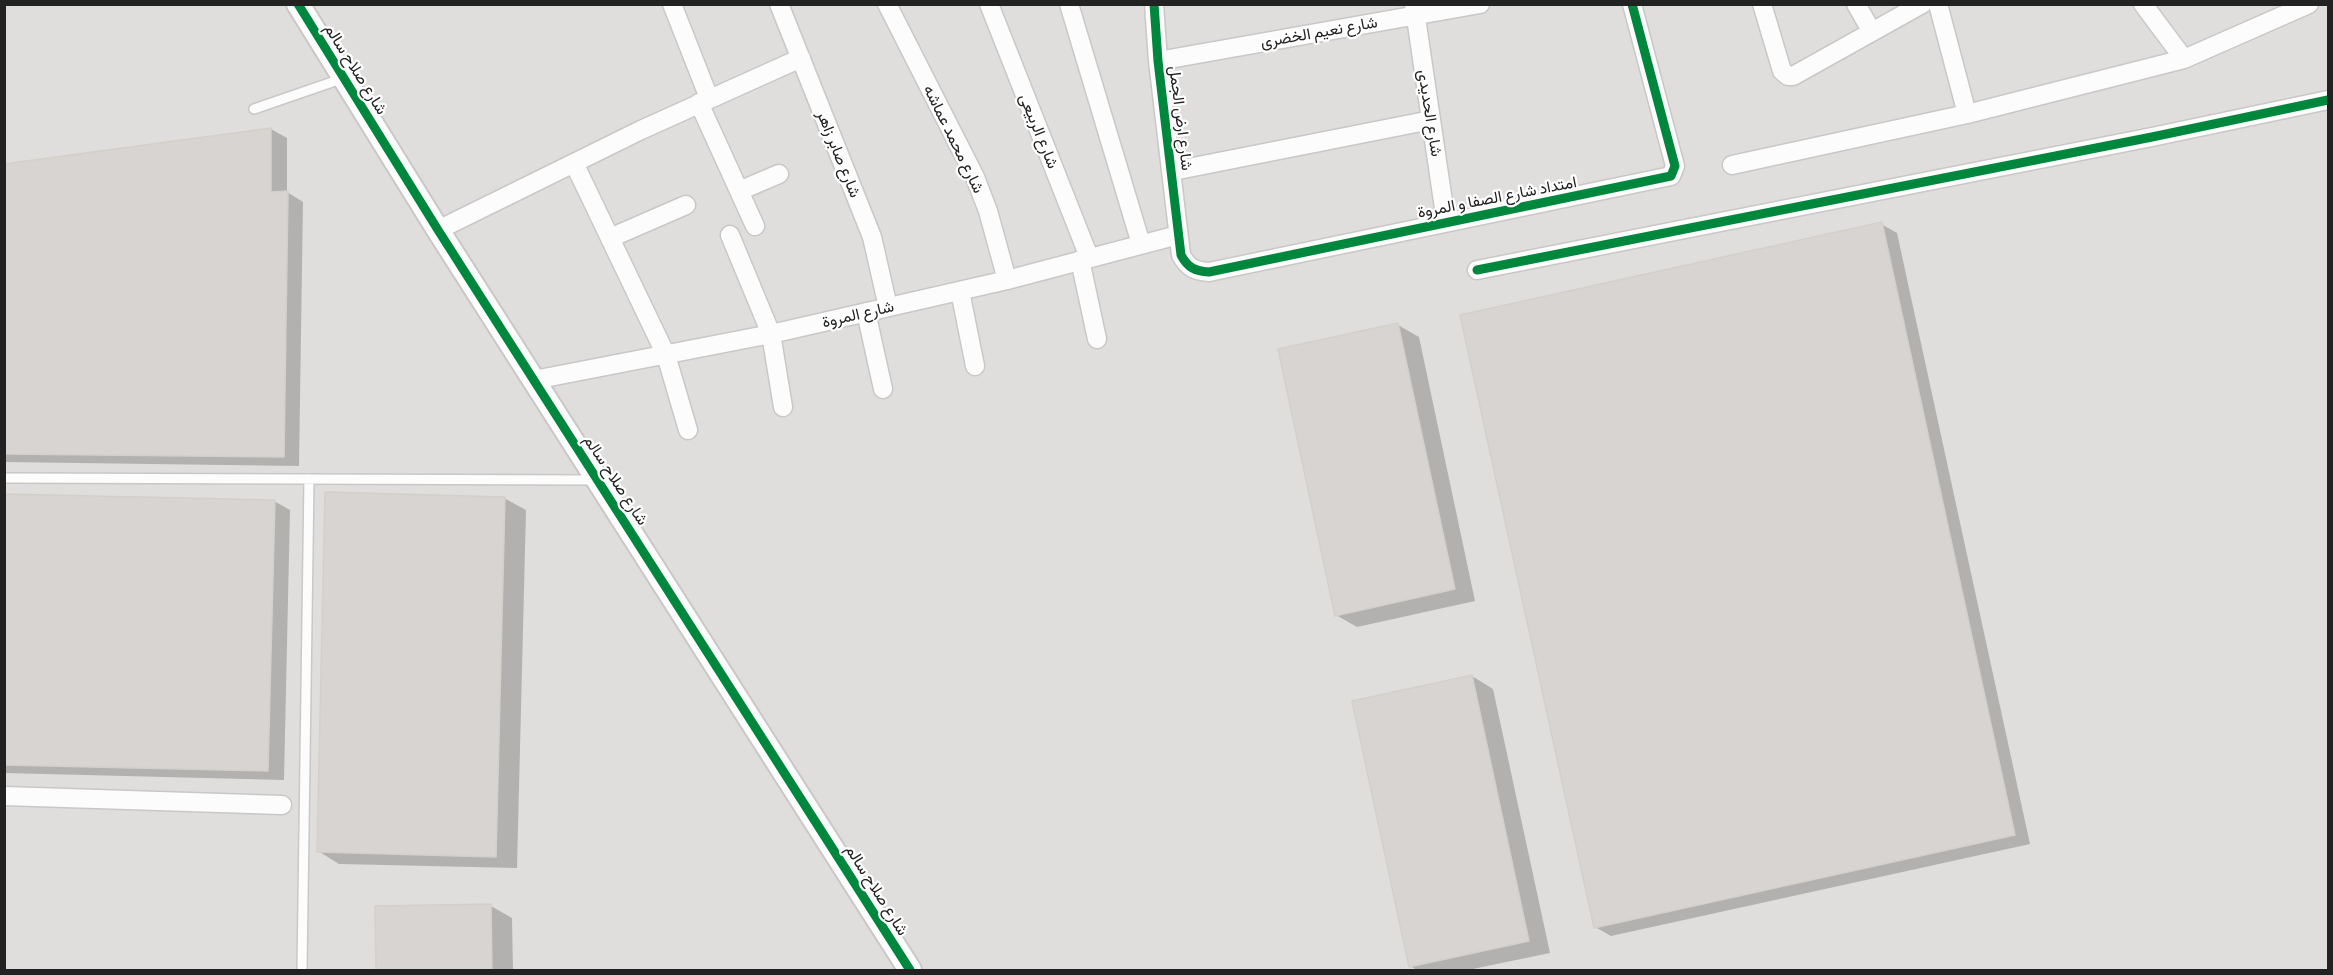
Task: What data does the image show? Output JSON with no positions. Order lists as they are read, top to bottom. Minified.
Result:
{"streets":{"street":["شارع نعيم الخضرى","شارع صلاح سالم","شارع الحديدى","شارع ارض الجمل","شارع الربيعى","شارع محمد عماشه","شارع صابر زاهر","امتداد شارع الصفا و المروة","شارع المروة"]},"crossings":[["شارع نعيم الخضرى","شارع الحديدى"],["شارع نعيم الخضرى","شارع ارض الجمل"],["شارع صلاح سالم","شارع المروة"],["شارع الحديدى","امتداد شارع الصفا و المروة"],["شارع ارض الجمل","امتداد شارع الصفا و المروة"],["شارع ارض الجمل","شارع المروة"],["شارع الربيعى","شارع المروة"],["شارع محمد عماشه","شارع المروة"],["شارع صابر زاهر","شارع المروة"],["امتداد شارع الصفا و المروة","شارع المروة"]]}
